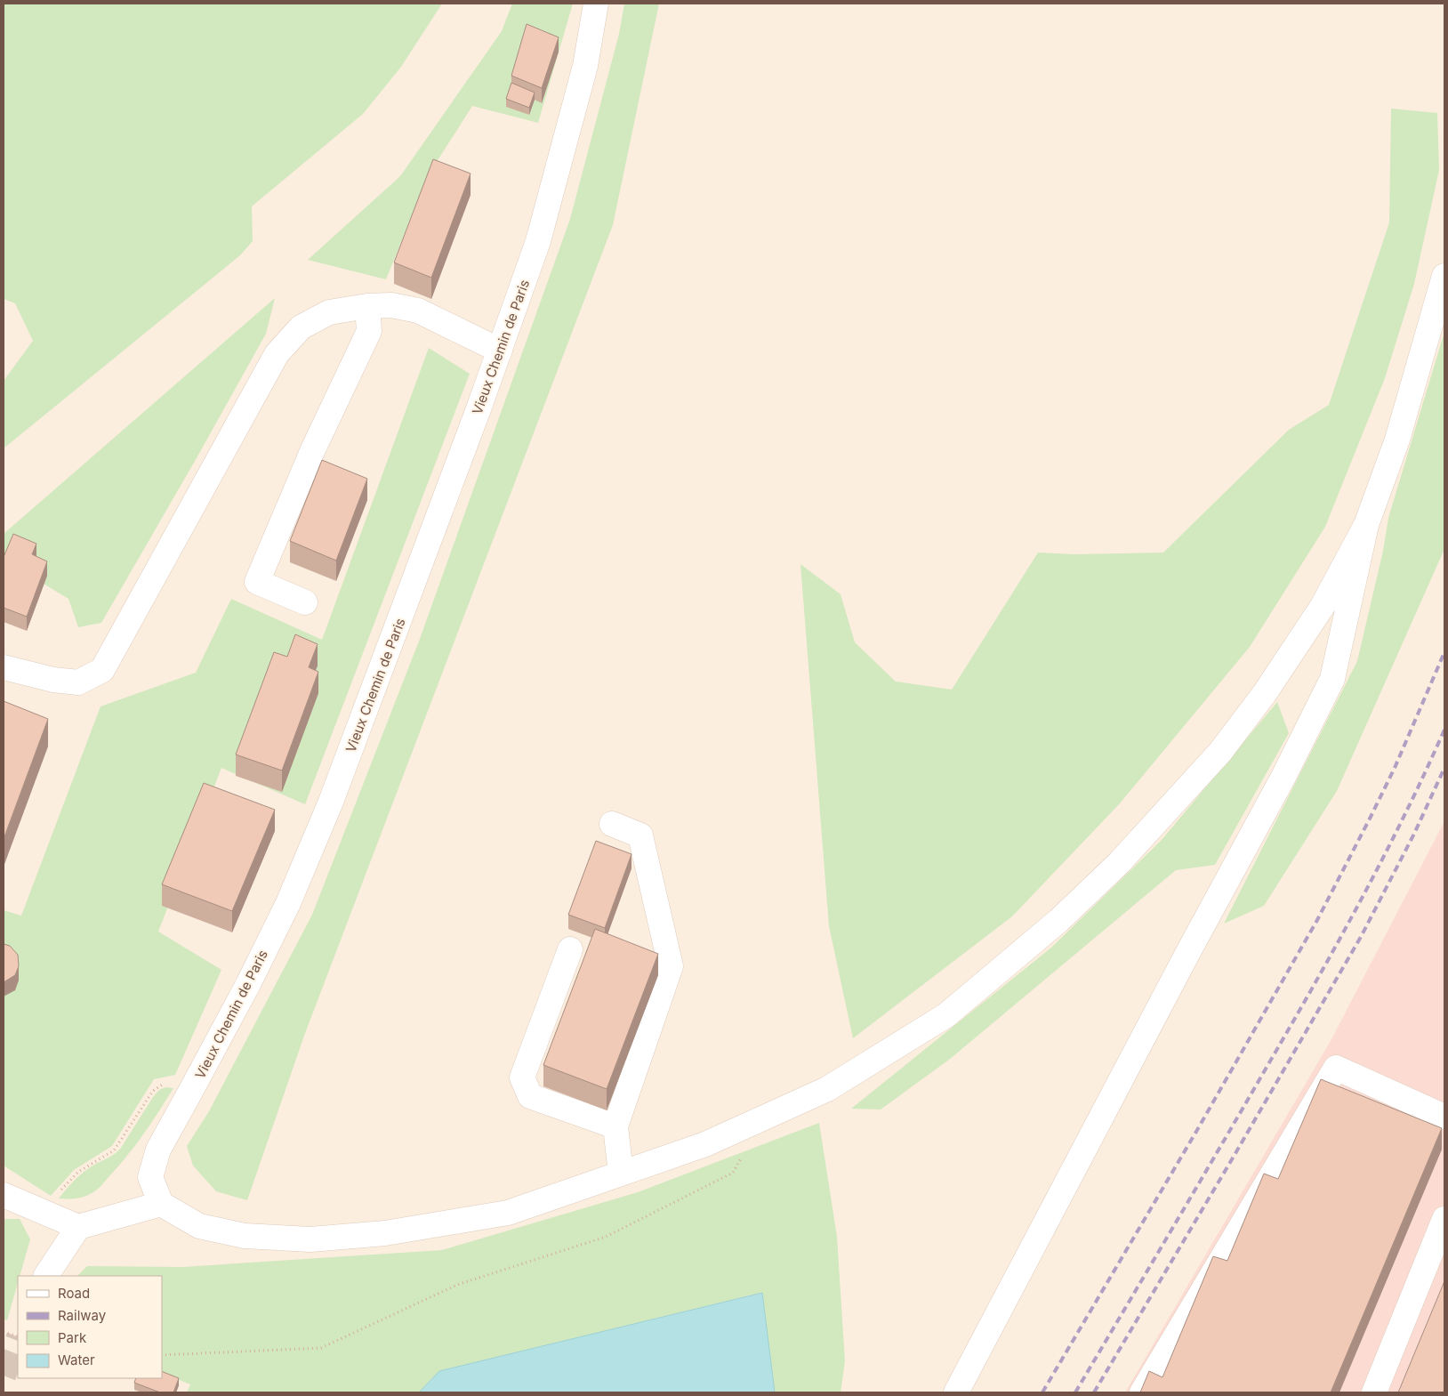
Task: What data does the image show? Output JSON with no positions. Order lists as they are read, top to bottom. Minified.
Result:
{"streets":{"street":["Vieux Chemin de Paris"]},"legend":["Road","Railway","Park","Water"]}
